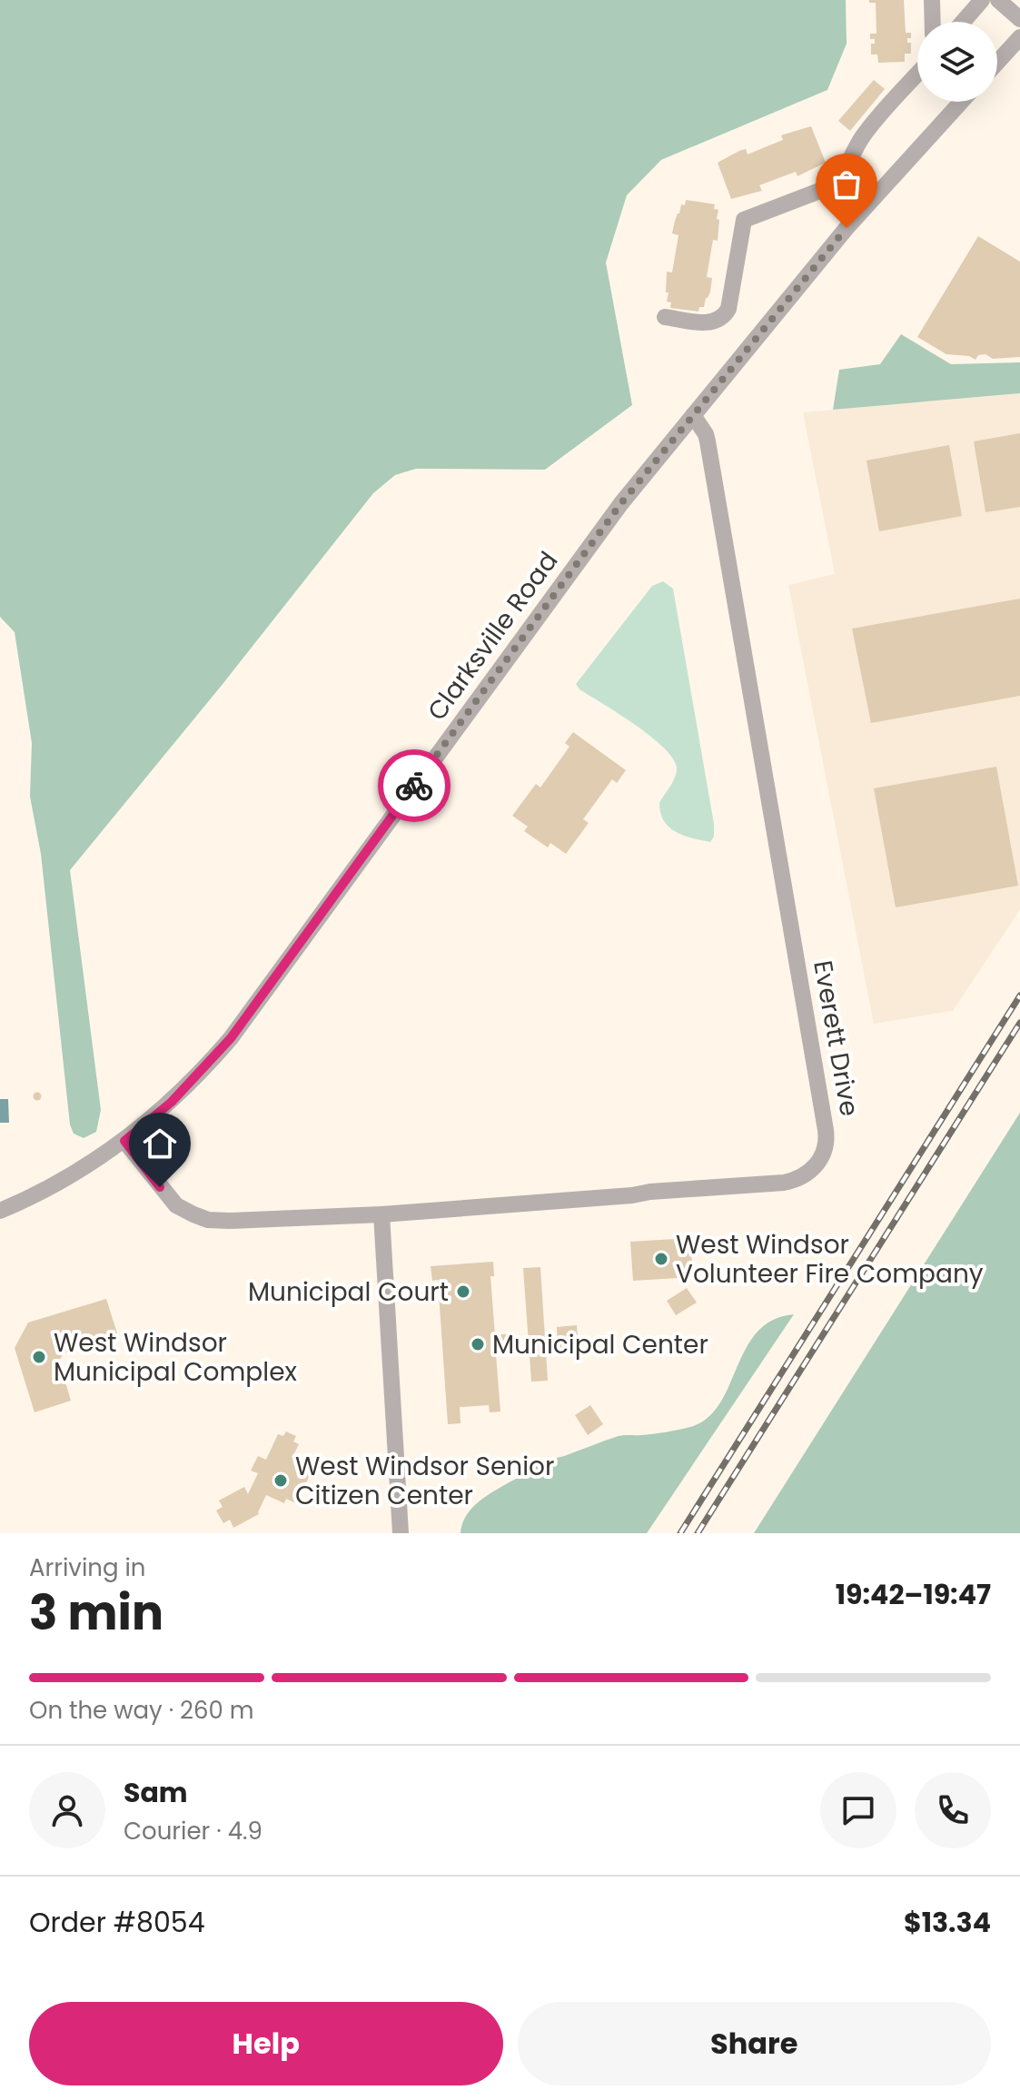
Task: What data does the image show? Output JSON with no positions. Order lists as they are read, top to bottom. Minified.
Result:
{"streets":{"street":["Clarksville Road","Everett Drive"]},"crossings":[["Clarksville Road","Everett Drive"]],"places":["West Windsor Volunteer Fire Company","Municipal Court","Municipal Center","West Windsor Municipal Complex","West Windsor Senior Citizen Center"],"page":{"heading":["3 min","Arriving in","19:42–19:47"],"panel":["Sam","Courier · 4.9","Order #8054","$13.34"],"bar":"On the way · 260 m","buttons":["Help","Share"]}}
